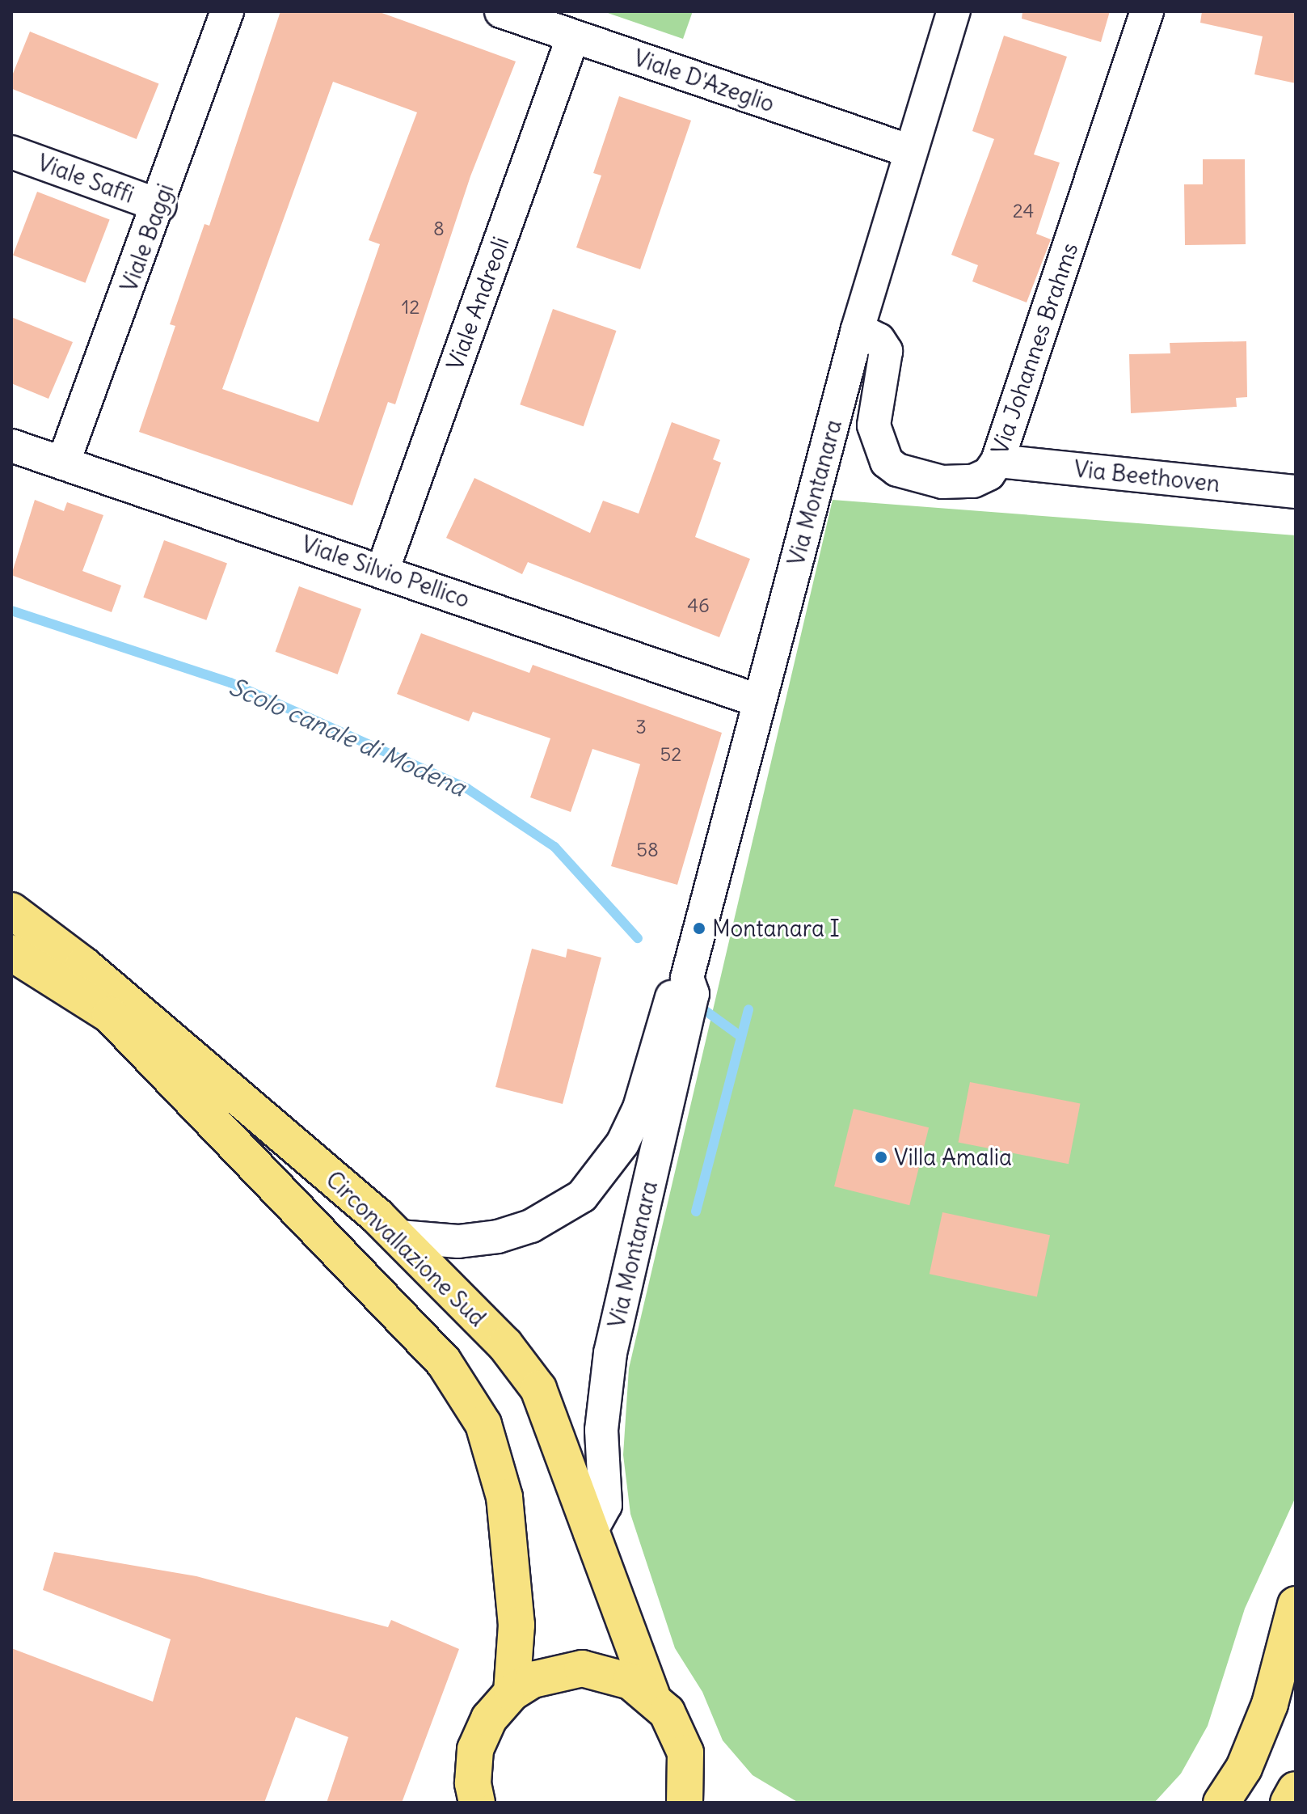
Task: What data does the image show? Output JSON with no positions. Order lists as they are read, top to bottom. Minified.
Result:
{"streets":{"main road":["Circonvallazione Sud"],"street":["Viale D'Azeglio","Viale Saffi","Viale Baggi","Viale Andreoli","Via Johannes Brahms","Via Beethoven","Via Montanara","Viale Silvio Pellico"]},"crossings":[["Viale D'Azeglio","Viale Andreoli"],["Viale D'Azeglio","Via Montanara"],["Viale Saffi","Viale Baggi"],["Viale Baggi","Viale Silvio Pellico"],["Viale Andreoli","Viale Silvio Pellico"],["Via Johannes Brahms","Via Beethoven"],["Via Johannes Brahms","Via Montanara"],["Via Montanara","Viale Silvio Pellico"],["Via Montanara","Circonvallazione Sud"]],"water":["Scolo canale di Modena"],"places":["Montanara I","Villa Amalia"],"house_numbers":["24","8","12","46","3","52","58"]}
